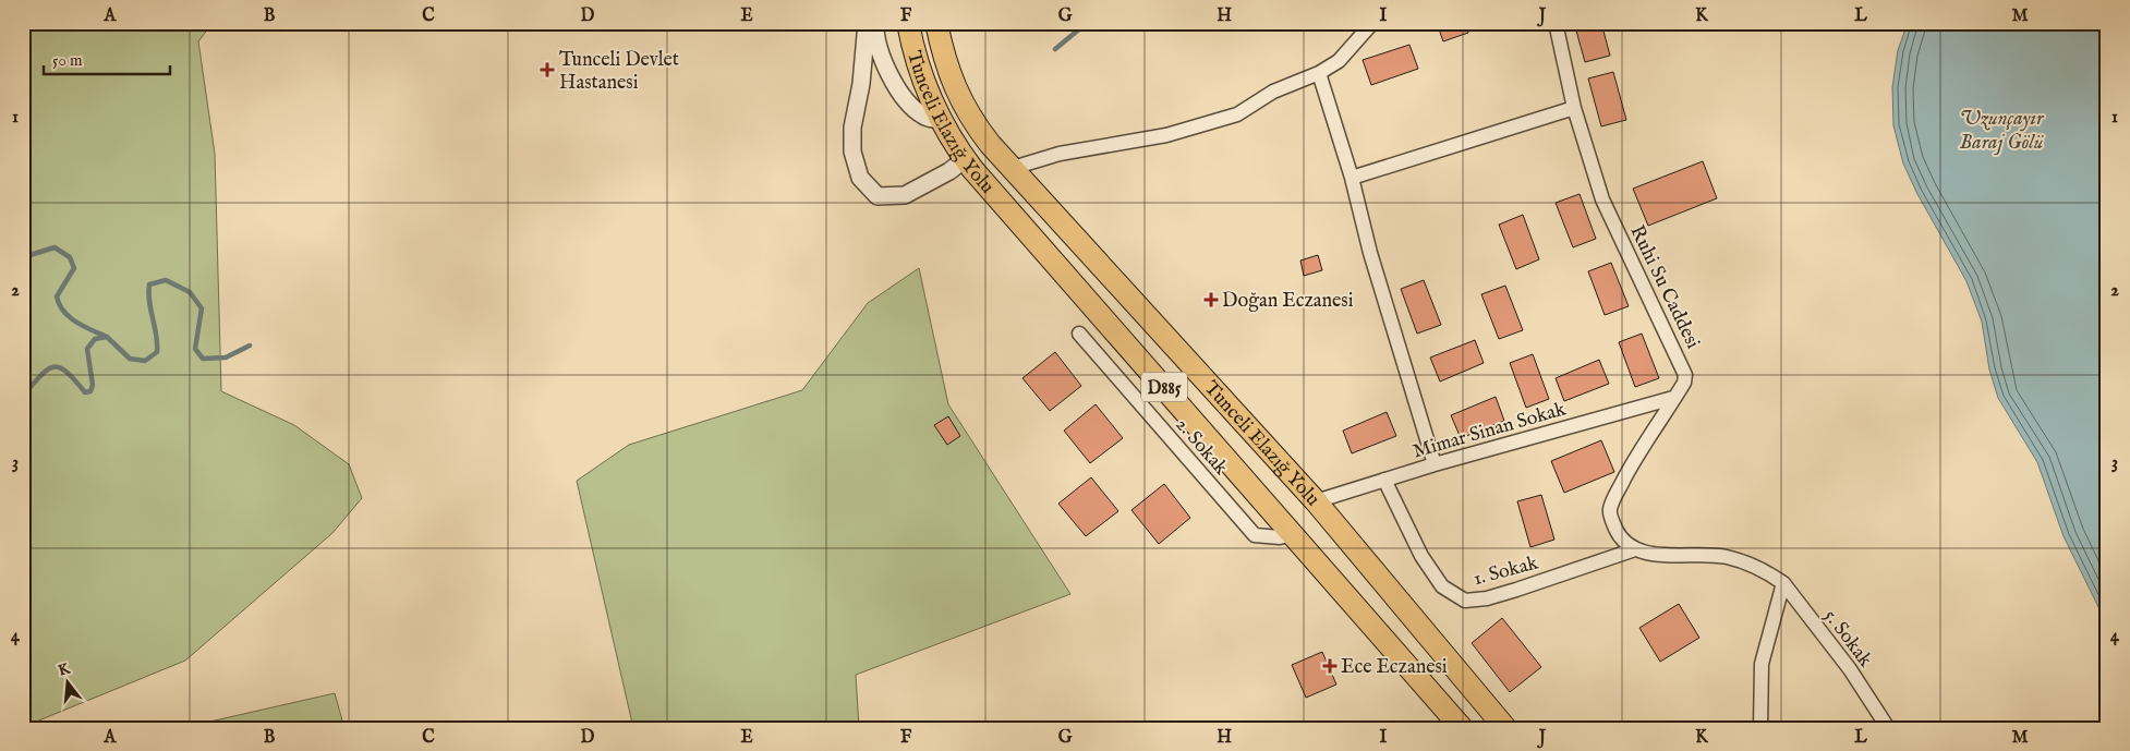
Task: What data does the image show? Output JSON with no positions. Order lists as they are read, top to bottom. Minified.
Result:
{"streets":{"main road":["Tunceli Elazığ Yolu","D885"],"street":["Ruhi Su Caddesi","Mimar Sinan Sokak","2. Sokak","1. Sokak","5. Sokak"]},"crossings":[["Tunceli Elazığ Yolu","Mimar Sinan Sokak"],["Tunceli Elazığ Yolu","2. Sokak"],["Ruhi Su Caddesi","Mimar Sinan Sokak"],["Ruhi Su Caddesi","1. Sokak"],["Mimar Sinan Sokak","1. Sokak"]],"water":["Uzunçayır Baraj Gölü"],"places":{"health":["Tunceli Devlet Hastanesi","Doğan Eczanesi","Ece Eczanesi"]},"scale_bar":"50 m","north":"top","grid":{"columns":["A","B","C","D","E","F","G","H","I","J","K","L","M"],"rows":["1","2","3","4"]}}
